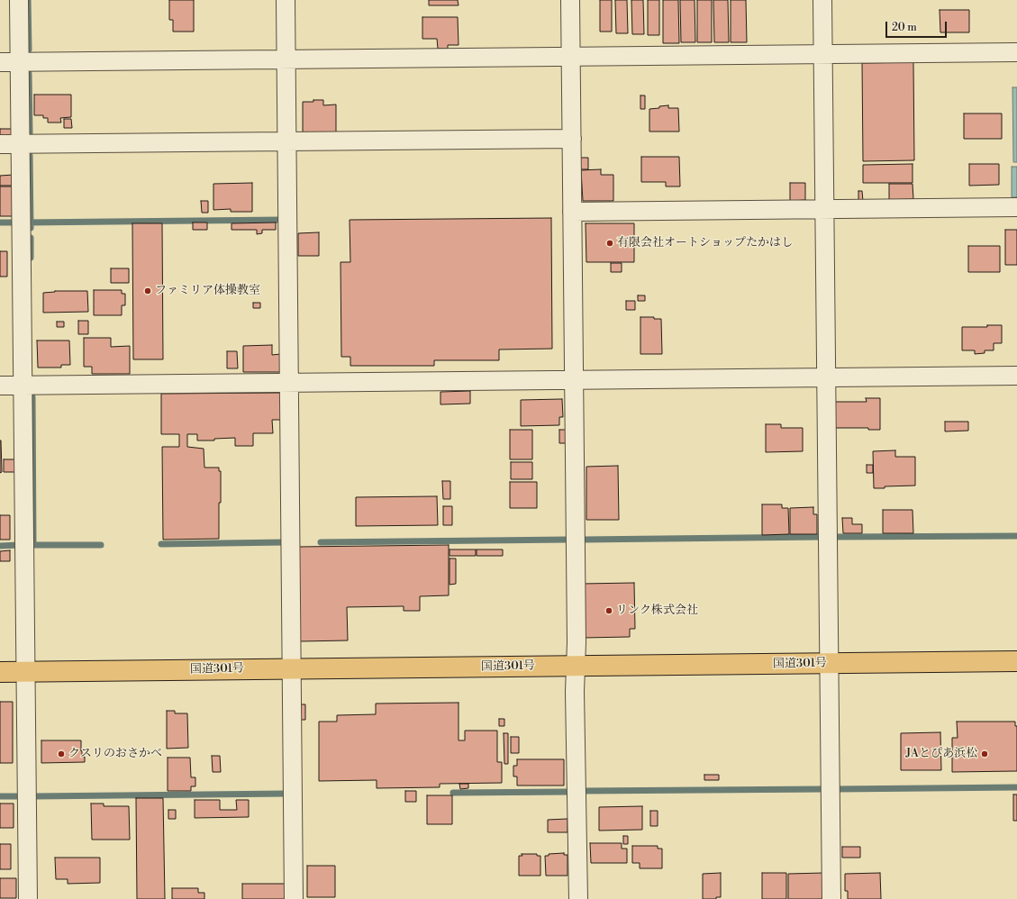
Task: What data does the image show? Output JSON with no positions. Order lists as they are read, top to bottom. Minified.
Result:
{"streets":{"highway":["国道301号"]},"places":["有限会社オートショップたかはし","ファミリア体操教室","リンク株式会社","クスリのおさかべ","JAとぴあ浜松"],"scale_bar":"20 m"}
